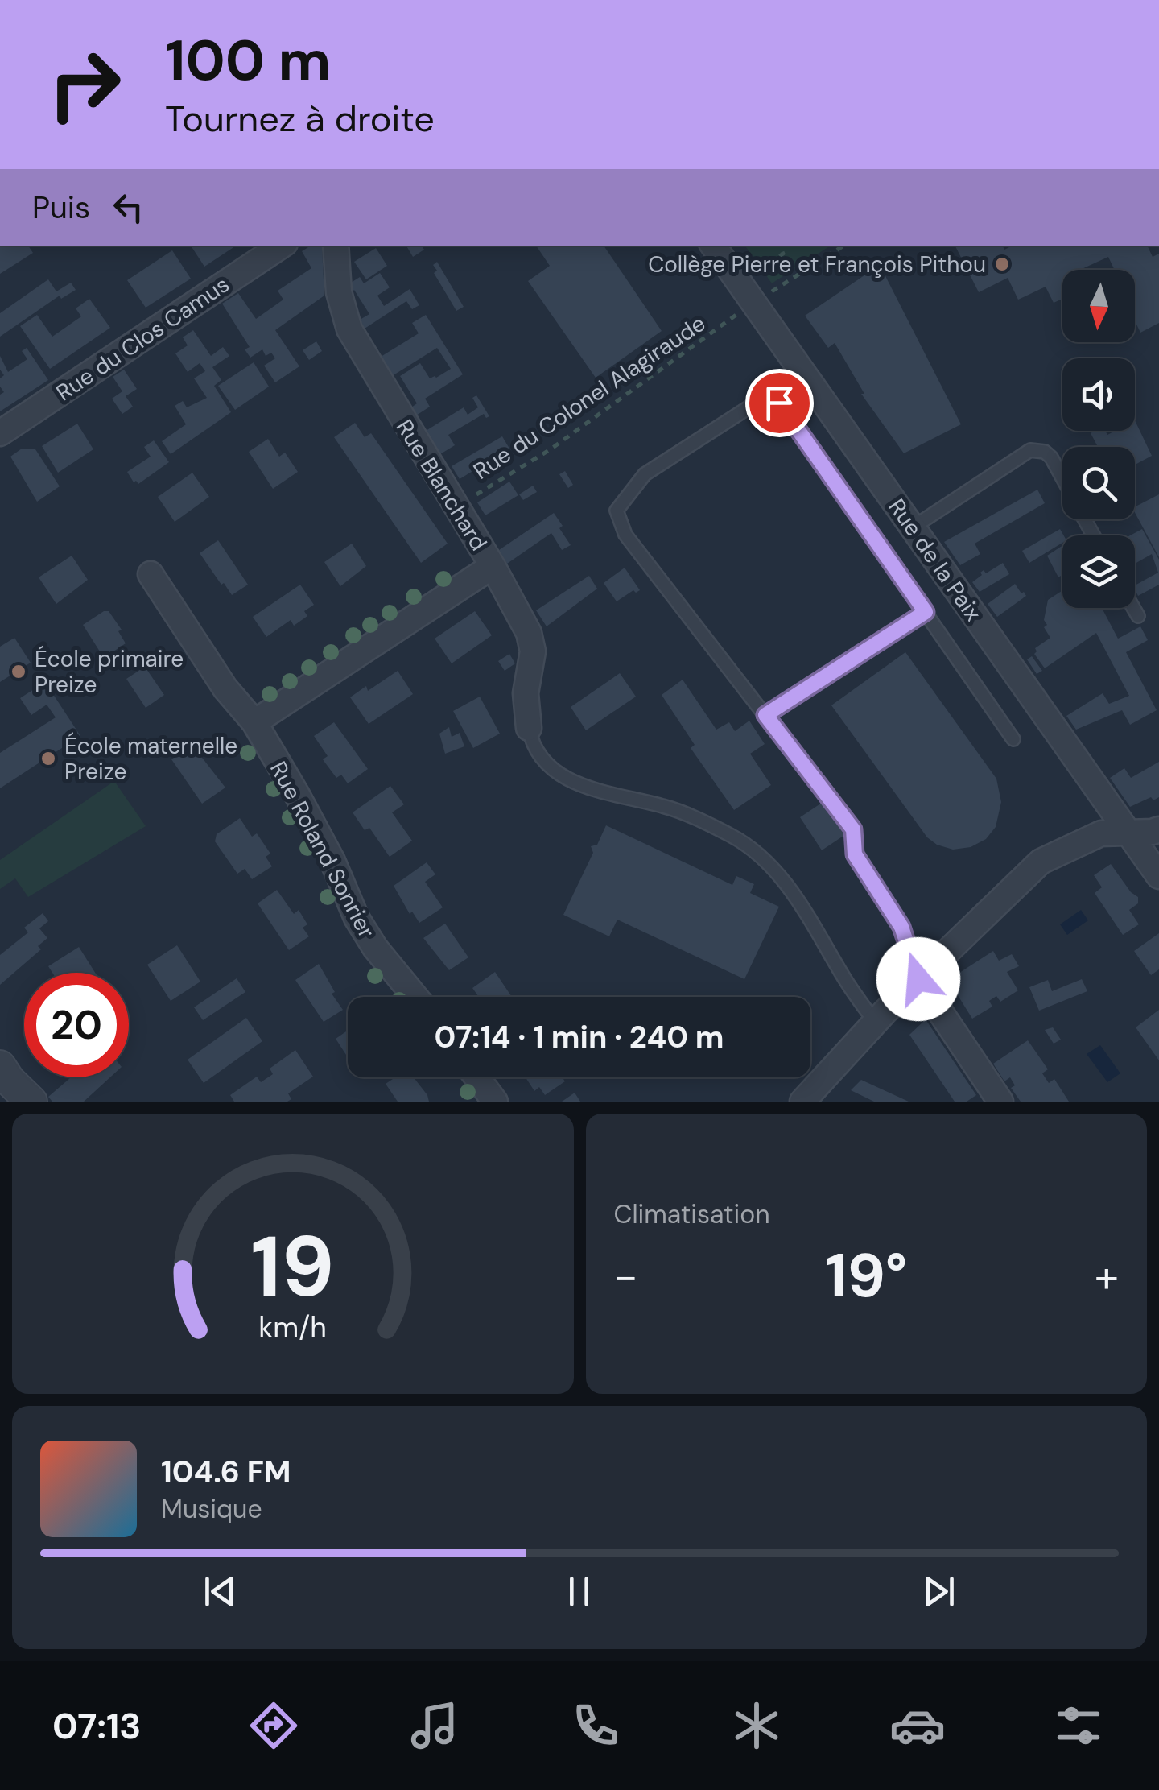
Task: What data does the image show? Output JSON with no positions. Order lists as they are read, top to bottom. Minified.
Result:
{"streets":{"street":["Rue du Clos Camus","Rue Blanchard","Rue de la Paix","Rue Roland Sonrier"],"path":["Rue du Colonel Alagiraude"]},"crossings":[["Rue du Colonel Alagiraude","Rue Blanchard"]],"places":["Collège Pierre et François Pithou","École primaire Preize","École maternelle Preize"],"north":"bottom","page":{"turn":["100 m","Tournez à droite"],"then":"Puis","limit":"20","trip":"07:14 · 1 min · 240 m","tile":"Climatisation","heat":["−","19°","+"],"song":["104.6 FM","Musique"],"tabs":"07:13","gauge":["19","km/h"]}}
